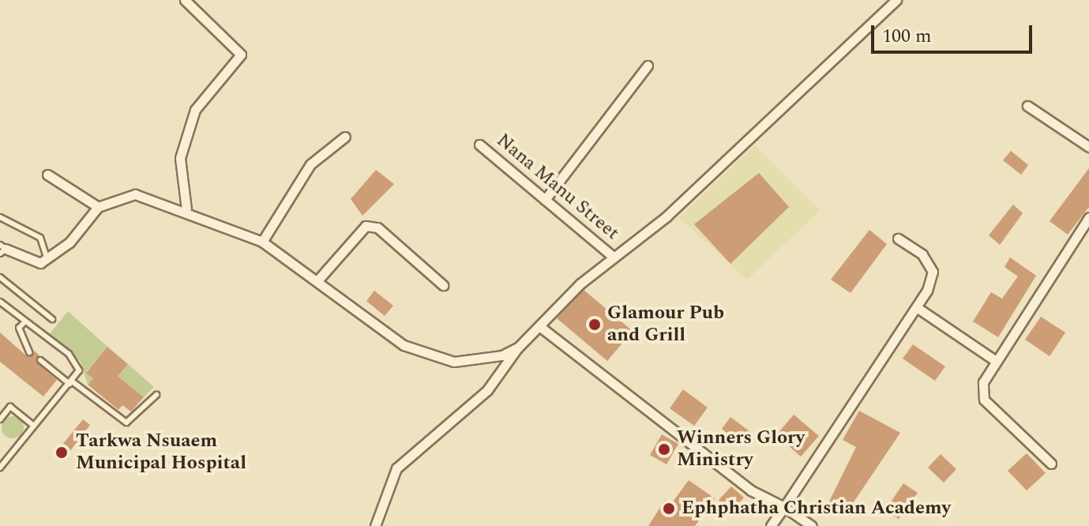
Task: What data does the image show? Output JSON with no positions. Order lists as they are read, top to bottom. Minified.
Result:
{"streets":{"street":["Nana Manu Street"]},"places":["Glamour Pub and Grill","Winners Glory Ministry","Tarkwa Nsuaem Municipal Hospital","Ephphatha Christian Academy"],"scale_bar":"100 m"}
